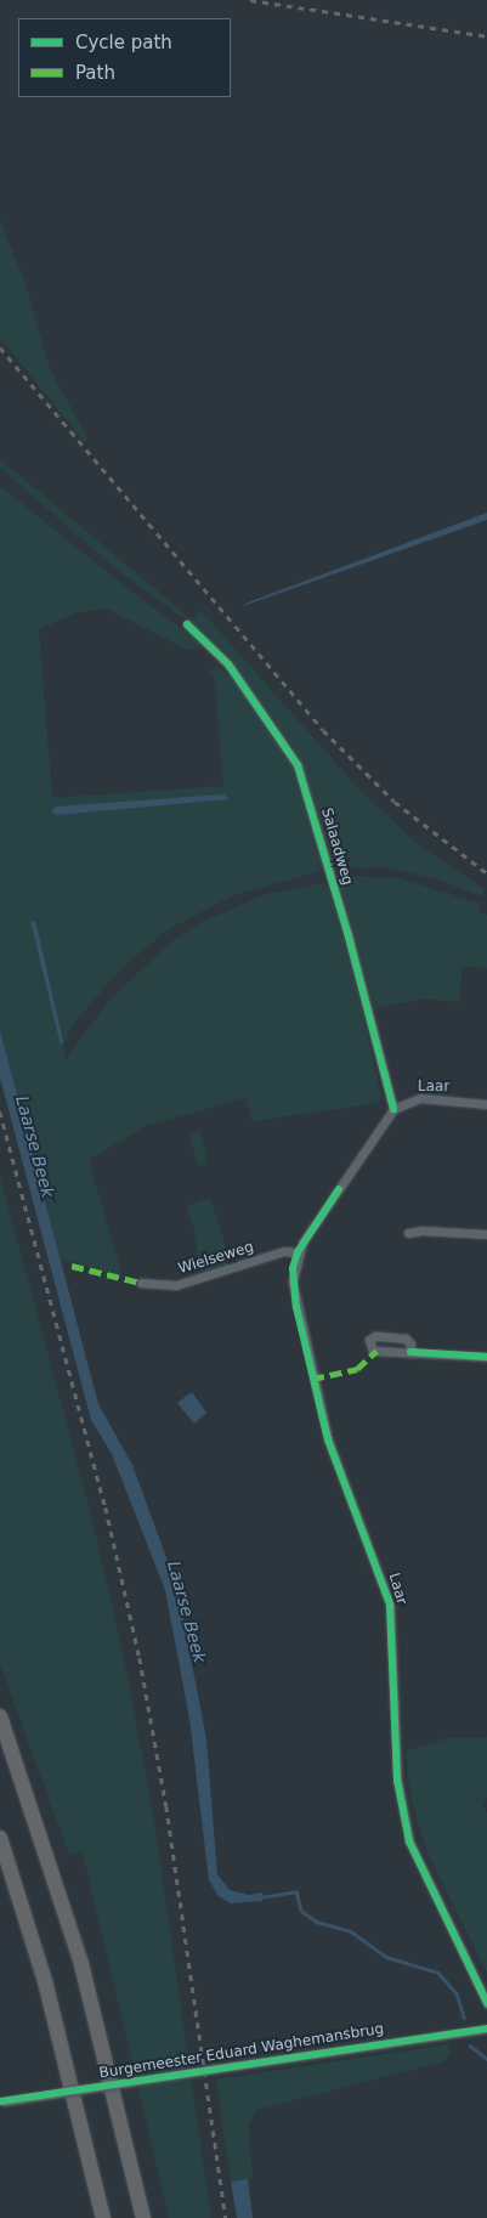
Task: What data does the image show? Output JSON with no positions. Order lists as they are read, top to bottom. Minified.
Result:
{"streets":{"street":["Salaadweg","Laar","Wielseweg","Burgemeester Eduard Waghemansbrug"]},"crossings":[["Salaadweg","Laar"],["Laar","Wielseweg"]],"water":["Laarse Beek"],"legend":["Cycle path","Path"]}
